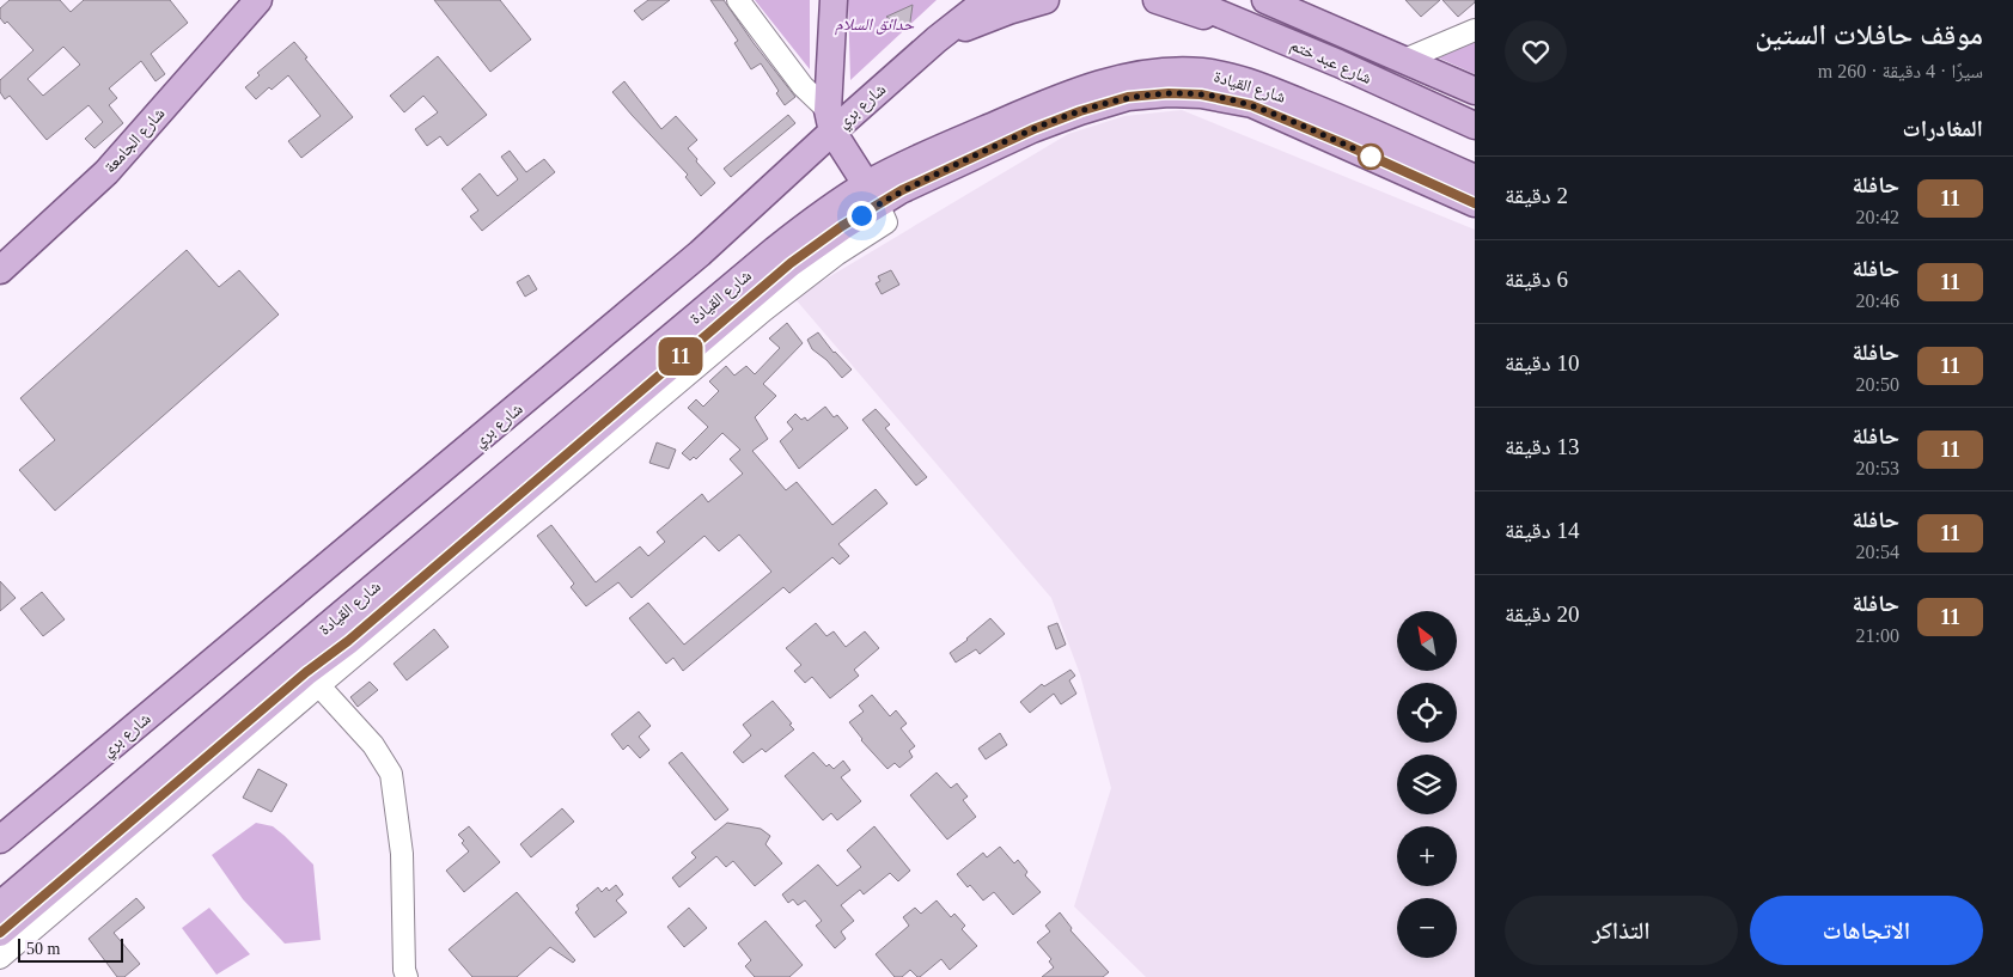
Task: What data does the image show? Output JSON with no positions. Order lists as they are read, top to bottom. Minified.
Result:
{"streets":{"main road":["شارع عبد ختم","شارع القيادة","شارع بري","شارع الجامعة"]},"parks":["حدائق السلام"],"lines":["bus line 11"],"scale_bar":"50 m","north":"top left","page":{"heading":[["موقف حافلات الستين","سيرًا · 4 دقيقة · 260 m"],"المغادرات"],"on_map":"11","list":[{"mark":"11","name":"حافلة","note":"20:42","value":"2 دقيقة"},{"mark":"11","name":"حافلة","note":"20:46","value":"6 دقيقة"},{"mark":"11","name":"حافلة","note":"20:50","value":"10 دقيقة"},{"mark":"11","name":"حافلة","note":"20:53","value":"13 دقيقة"},{"mark":"11","name":"حافلة","note":"20:54","value":"14 دقيقة"},{"mark":"11","name":"حافلة","note":"21:00","value":"20 دقيقة"}],"map_buttons":["+","−"],"buttons":["الاتجاهات","التذاكر"],"scale":"50 m"}}
